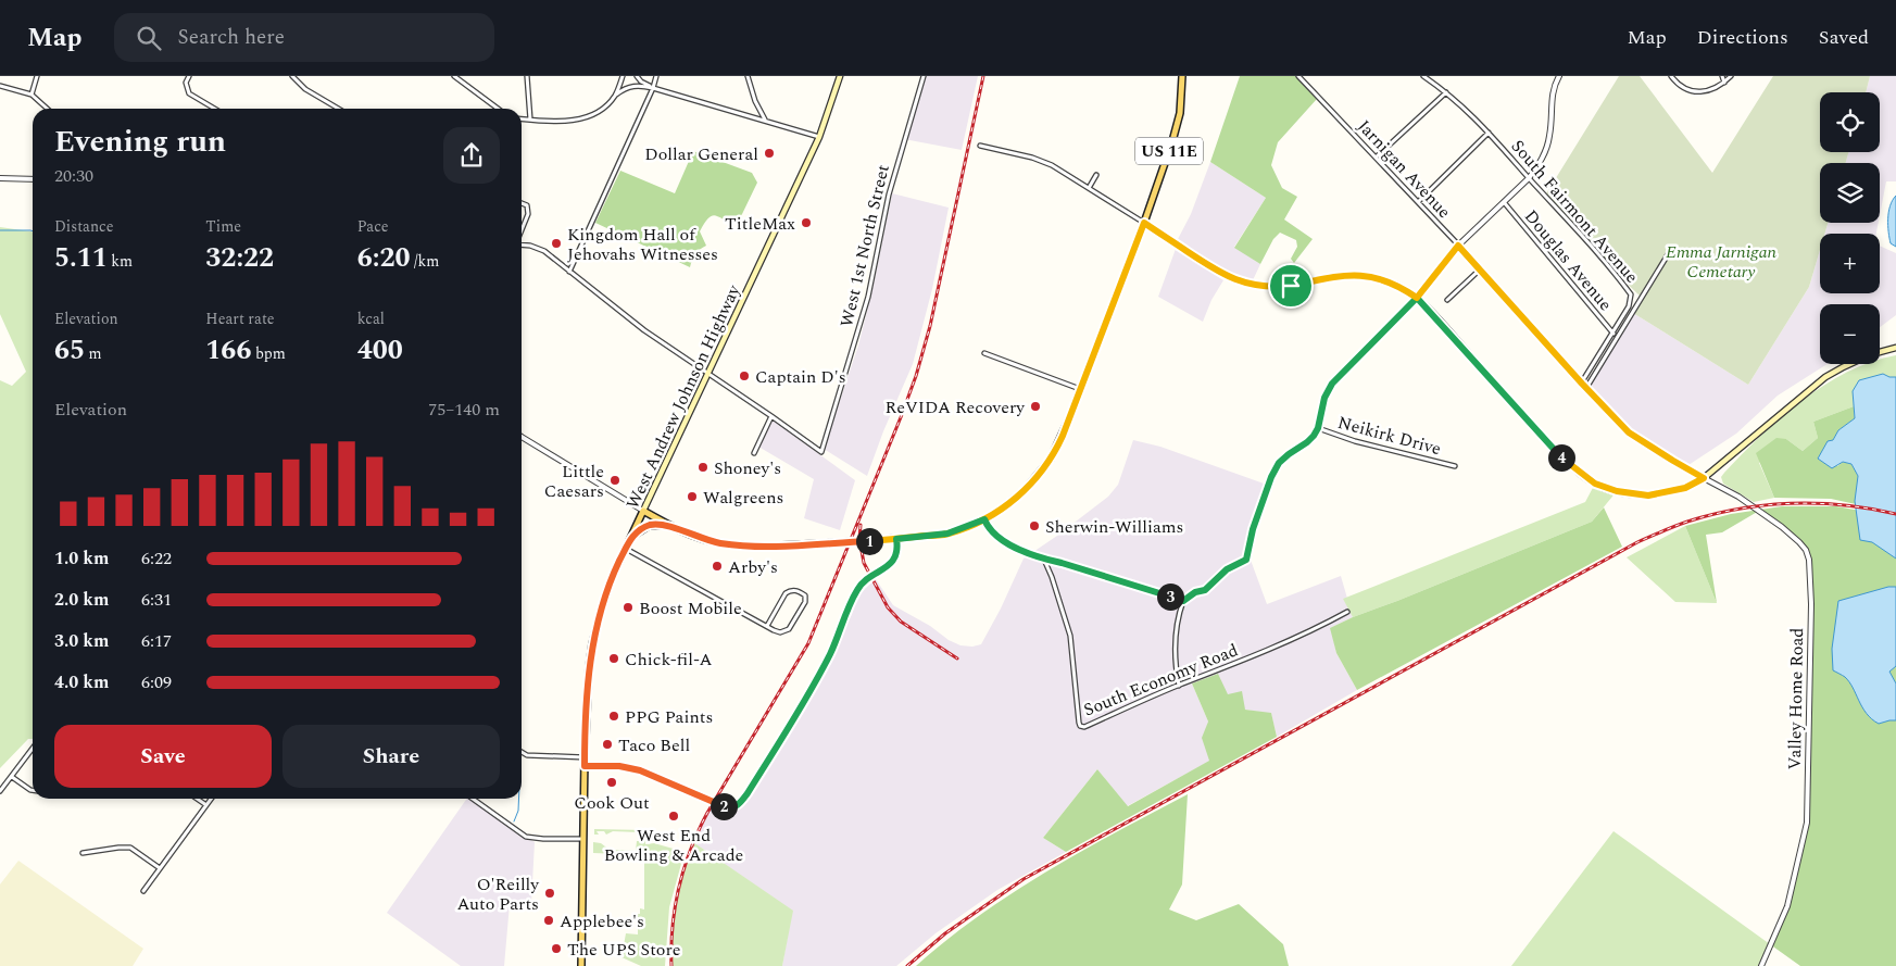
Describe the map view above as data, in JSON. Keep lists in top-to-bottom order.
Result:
{
  "streets": {
    "main road": ["US 11E", "West Andrew Johnson Highway"],
    "street": [
      "Jarnigan Avenue",
      "South Fairmont Avenue",
      "West 1st North Street",
      "Douglas Avenue",
      "Neikirk Drive",
      "South Economy Road",
      "Valley Home Road"
    ]
  },
  "crossings": [
    ["US 11E", "West Andrew Johnson Highway"],
    ["Jarnigan Avenue", "South Fairmont Avenue"],
    ["Jarnigan Avenue", "Valley Home Road"],
    ["South Fairmont Avenue", "Douglas Avenue"]
  ],
  "parks": ["Emma Jarnigan Cemetary"],
  "places": [
    "Dollar General",
    "TitleMax",
    "Kingdom Hall of Jehovahs Witnesses",
    "Captain D's",
    "ReVIDA Recovery",
    "Shoney's",
    "Little Caesars",
    "Walgreens",
    "Sherwin-Williams",
    "Arby's",
    "Boost Mobile",
    "Chick-fil-A",
    "PPG Paints",
    "Taco Bell",
    "Cook Out",
    "West End Bowling & Arcade",
    "O'Reilly Auto Parts",
    "Applebee's",
    "The UPS Store"
  ],
  "page": {
    "header": "Map",
    "search": "Search here",
    "nav": ["Map", "Directions", "Saved"],
    "map_buttons": ["+", "−"],
    "heading": ["Evening run", "20:30"],
    "stats": [
      ["Distance", "5.11 km"],
      ["Time", "32:22"],
      ["Pace", "6:20 /km"],
      ["Elevation", "65 m"],
      ["Heart rate", "166 bpm"],
      ["kcal", "400"]
    ],
    "chart": ["Elevation", "75–140 m"],
    "pins": [
      "4",
      "1",
      "3",
      "2"
    ],
    "list": [
      {
        "name": "1.0 km",
        "note": "6:22"
      },
      {
        "name": "2.0 km",
        "note": "6:31"
      },
      {
        "name": "3.0 km",
        "note": "6:17"
      },
      {
        "name": "4.0 km",
        "note": "6:09"
      }
    ],
    "buttons": ["Save", "Share"]
  }
}
